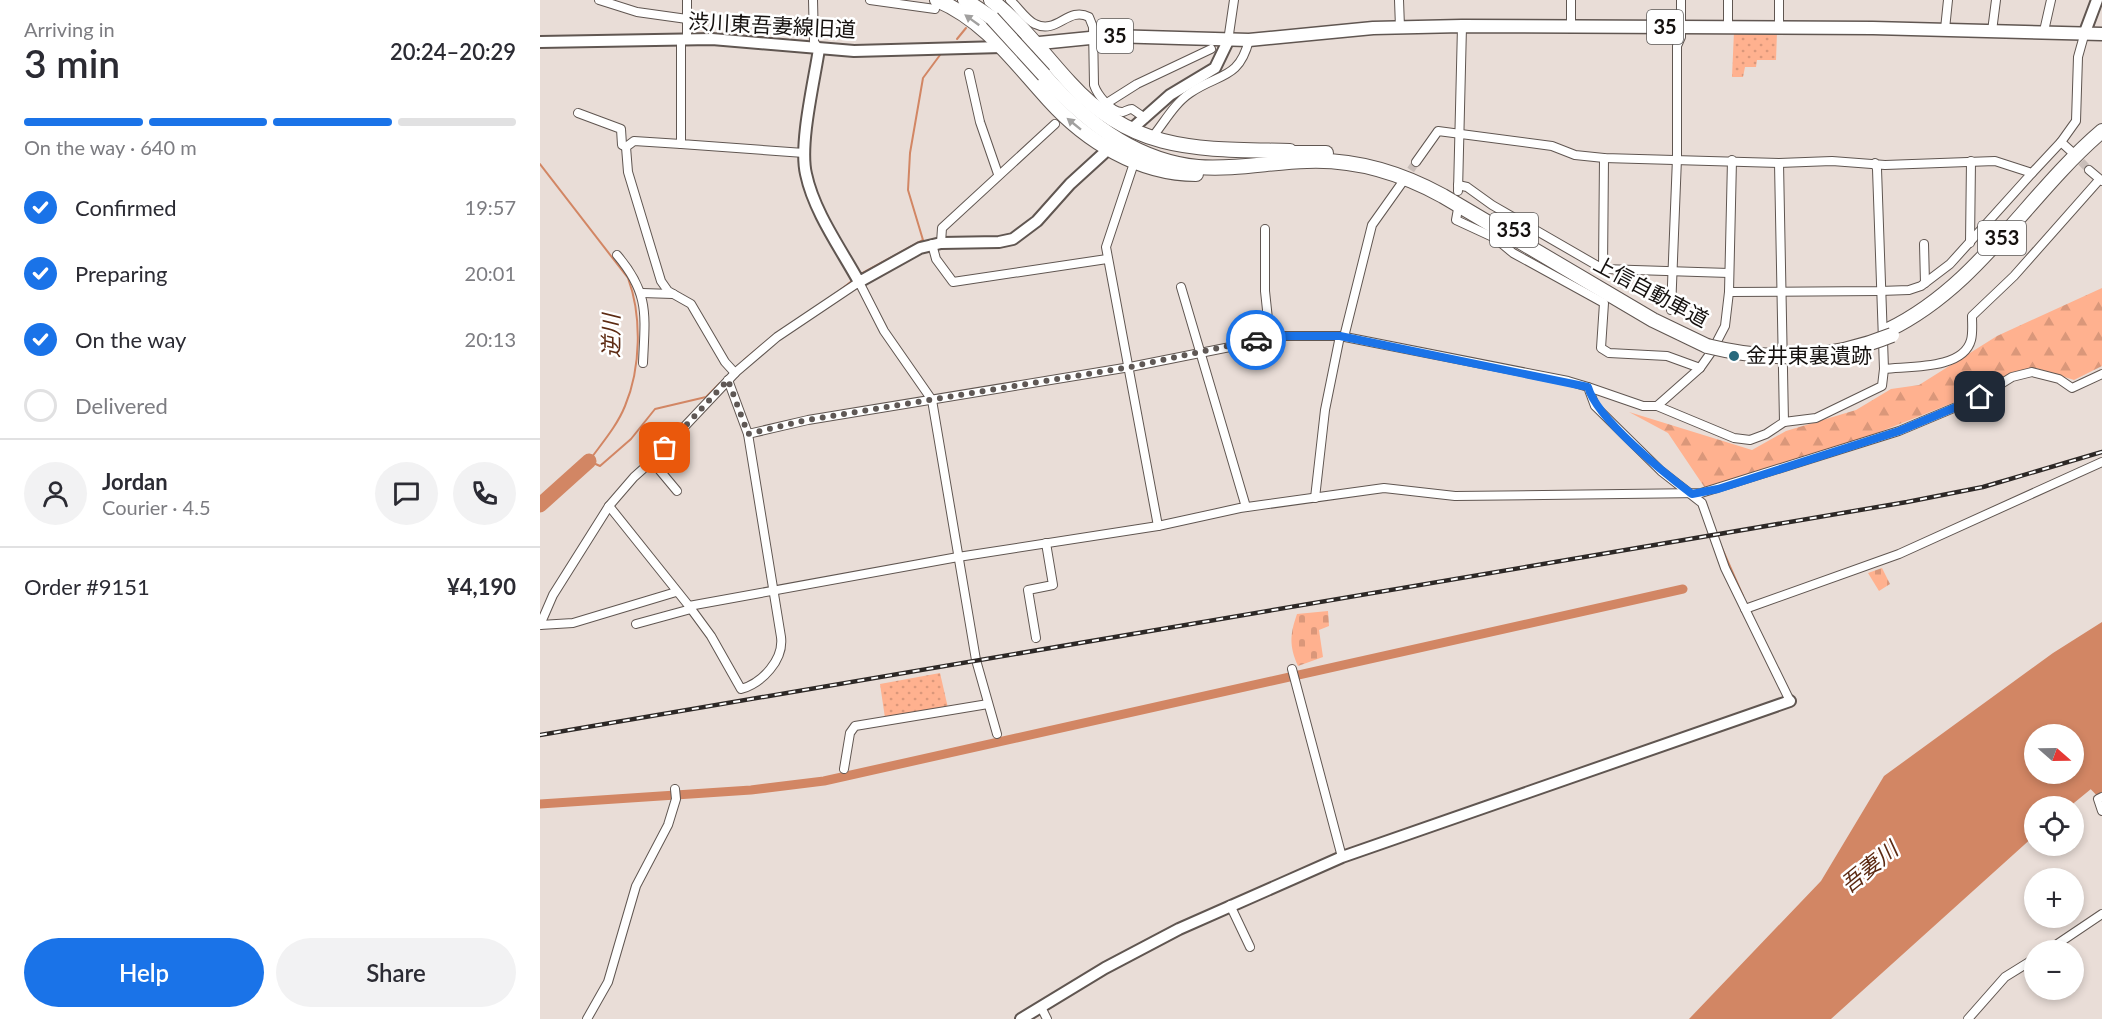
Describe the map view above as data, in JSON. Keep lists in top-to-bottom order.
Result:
{
  "streets": {
    "highway": ["353", "上信自動車道"],
    "main road": ["35"],
    "street": ["渋川東吾妻線旧道"]
  },
  "crossings": [
    ["渋川東吾妻線旧道", "35"],
    ["渋川東吾妻線旧道", "353"],
    ["35", "353"],
    ["353", "上信自動車道"]
  ],
  "water": ["逆川", "吾妻川"],
  "places": ["金井東裏遺跡"],
  "north": "right",
  "page": {
    "heading": ["3 min", "Arriving in", "20:24–20:29"],
    "panel": [
      "Jordan",
      "Courier · 4.5",
      "Order #9151",
      "¥4,190"
    ],
    "bar": "On the way · 640 m",
    "list": [
      ["Confirmed", "19:57"],
      ["Preparing", "20:01"],
      ["On the way", "20:13"],
      "Delivered"
    ],
    "map_buttons": ["+", "−"],
    "buttons": ["Help", "Share"]
  }
}
